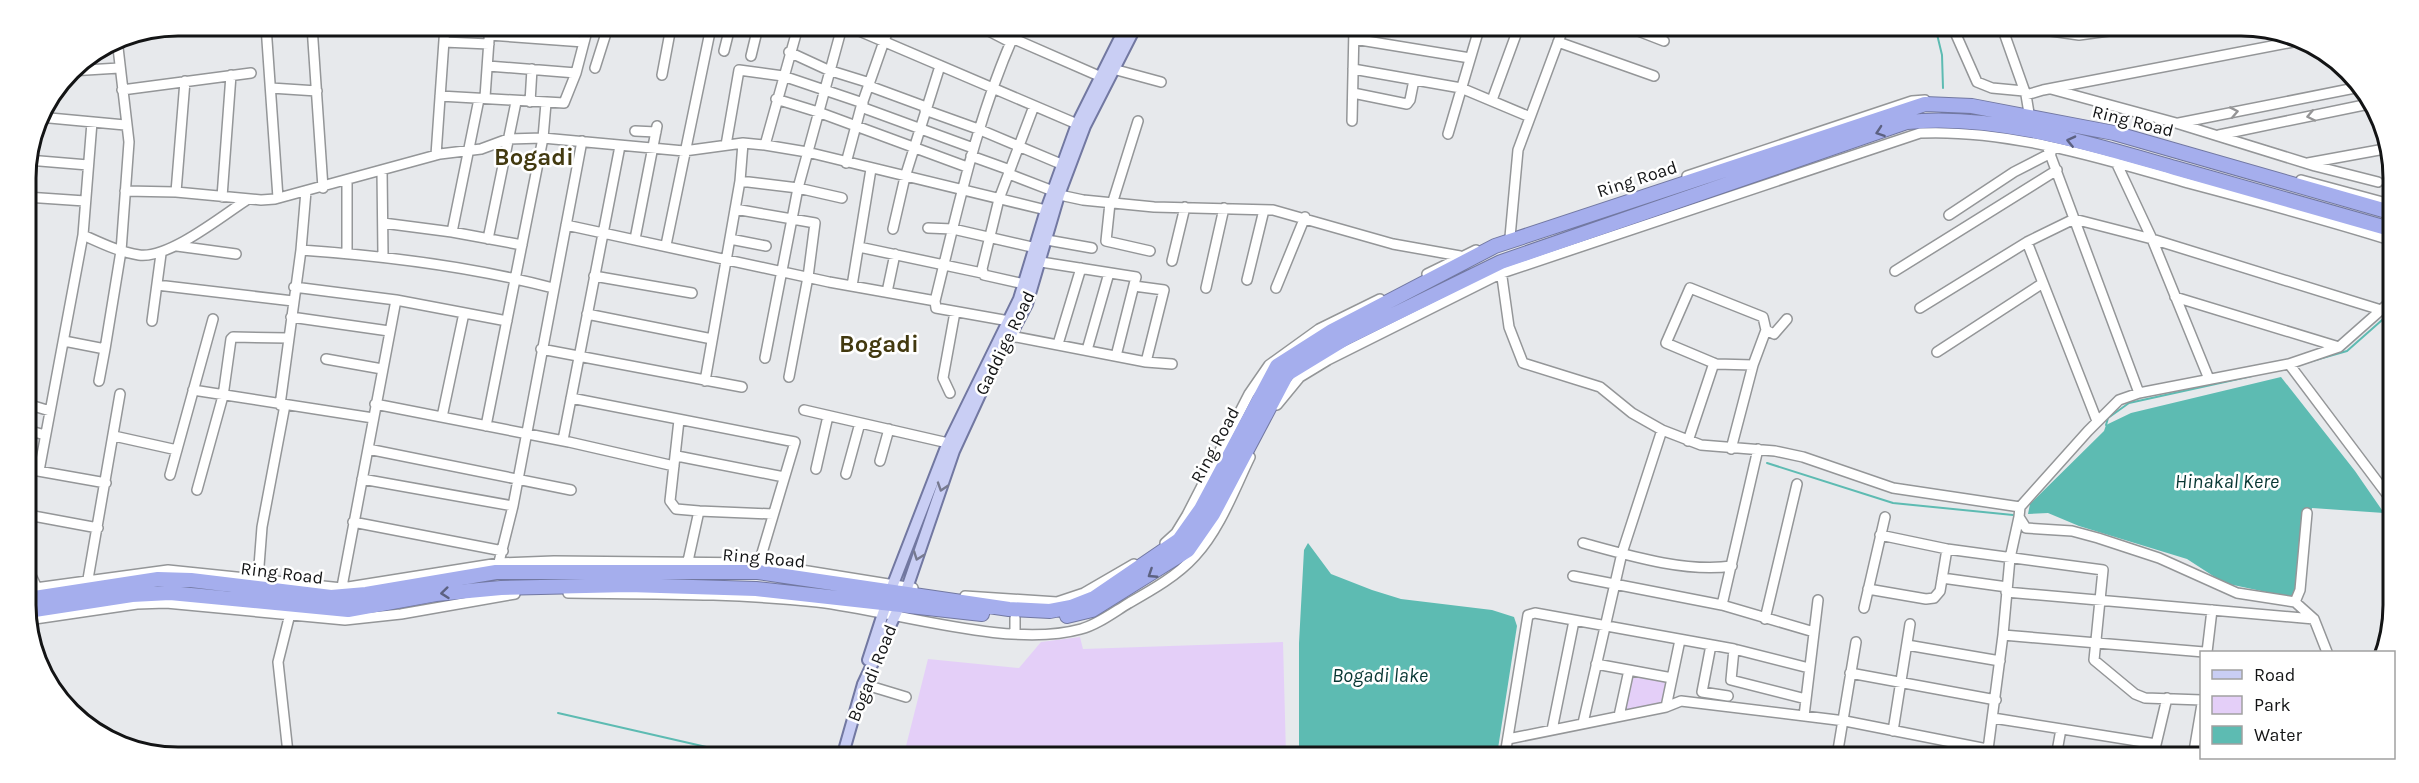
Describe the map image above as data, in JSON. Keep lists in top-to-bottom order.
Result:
{
  "streets": {
    "highway": ["Ring Road"],
    "main road": ["Gaddige Road", "Bogadi Road"]
  },
  "crossings": [
    ["Ring Road", "Gaddige Road"],
    ["Ring Road", "Bogadi Road"],
    ["Gaddige Road", "Bogadi Road"]
  ],
  "districts": ["Bogadi", "Bogadi"],
  "water": ["Hinakal Kere", "Bogadi lake"],
  "legend": ["Road", "Park", "Water"]
}
